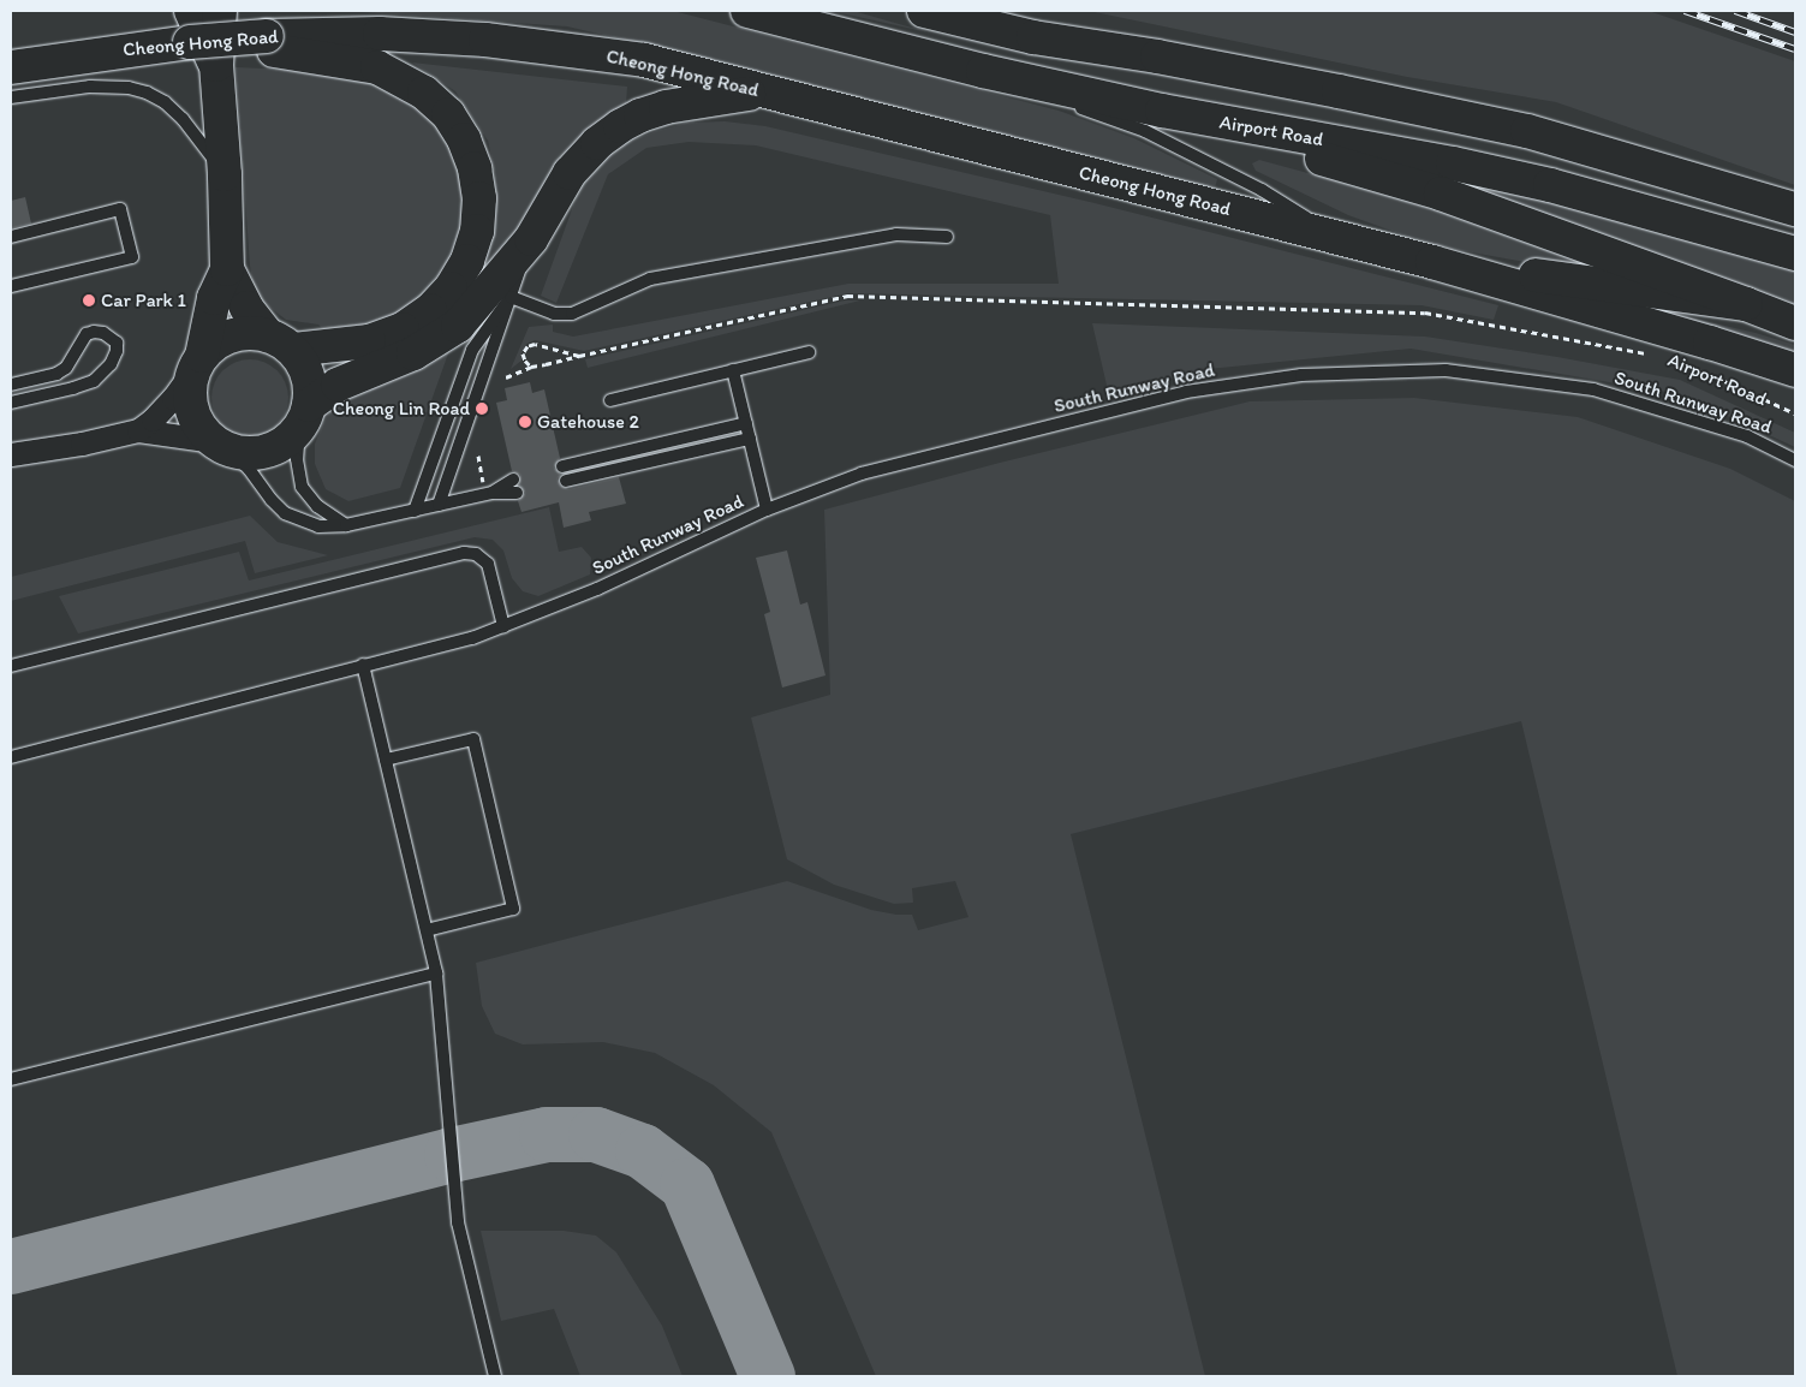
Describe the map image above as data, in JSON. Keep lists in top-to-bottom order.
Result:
{
  "streets": {
    "street": ["Cheong Hong Road", "Airport Road"],
    "lane": ["South Runway Road"]
  },
  "crossings": [
    ["Cheong Hong Road", "Airport Road"]
  ],
  "places": ["Car Park 1", "Cheong Lin Road", "Gatehouse 2"]
}
